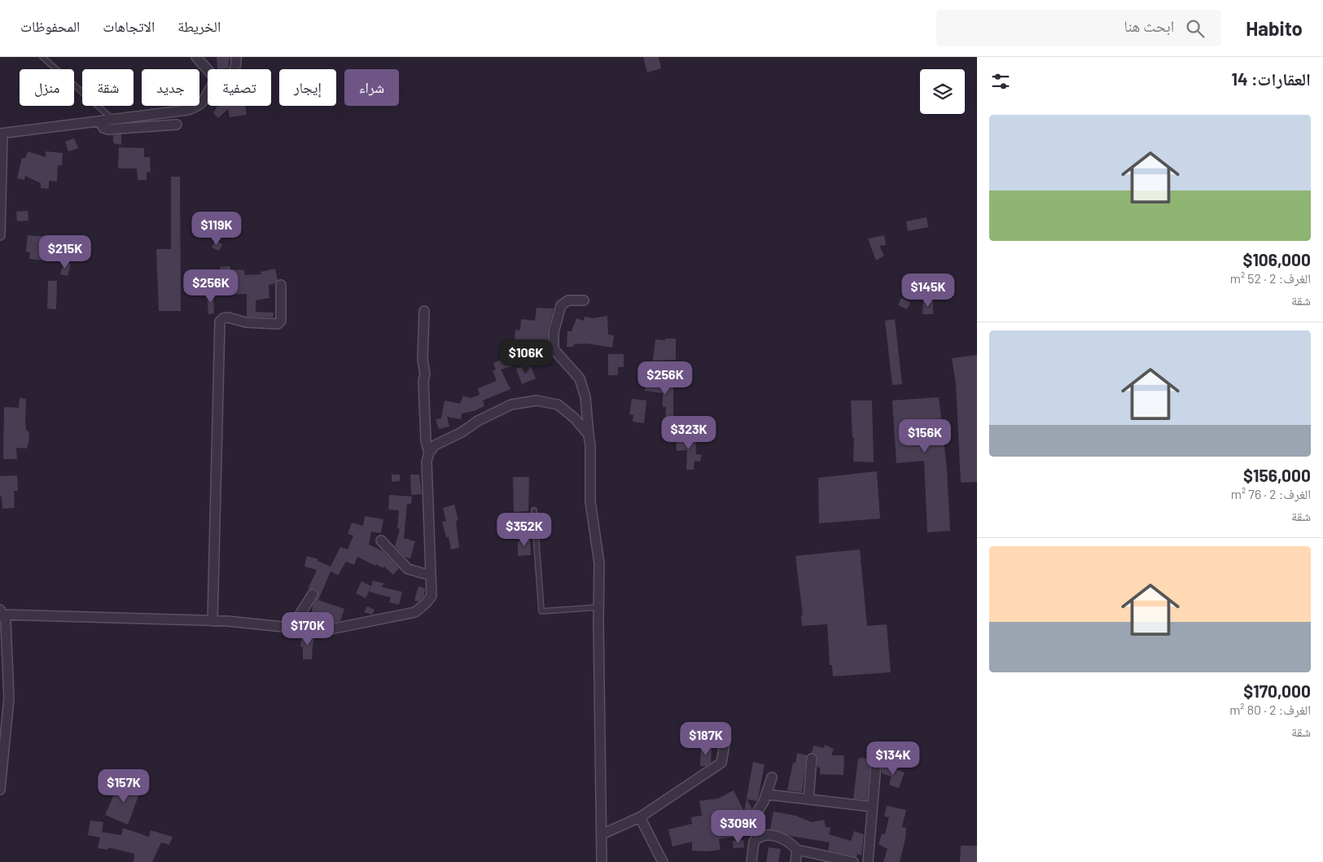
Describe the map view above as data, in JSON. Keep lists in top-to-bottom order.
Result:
{
  "page": {
    "header": "Habito",
    "search": "ابحث هنا",
    "nav": ["الخريطة", "الاتجاهات", "المحفوظات"],
    "heading": "العقارات: 14",
    "chip": [
      "شراء",
      "إيجار",
      "تصفية",
      "جديد",
      "شقة",
      "منزل"
    ],
    "list": [
      {
        "name": "$106,000",
        "note": "الغرف: 2 · 52 m² · شقة"
      },
      {
        "name": "$156,000",
        "note": "الغرف: 2 · 76 m² · شقة"
      },
      {
        "name": "$170,000",
        "note": "الغرف: 2 · 80 m² · شقة"
      }
    ],
    "price": [
      "$119K",
      "$215K",
      "$256K",
      "$145K",
      "$106K",
      "$256K",
      "$323K",
      "$156K",
      "$352K",
      "$170K",
      "$187K",
      "$134K",
      "$157K",
      "$309K"
    ]
  }
}
